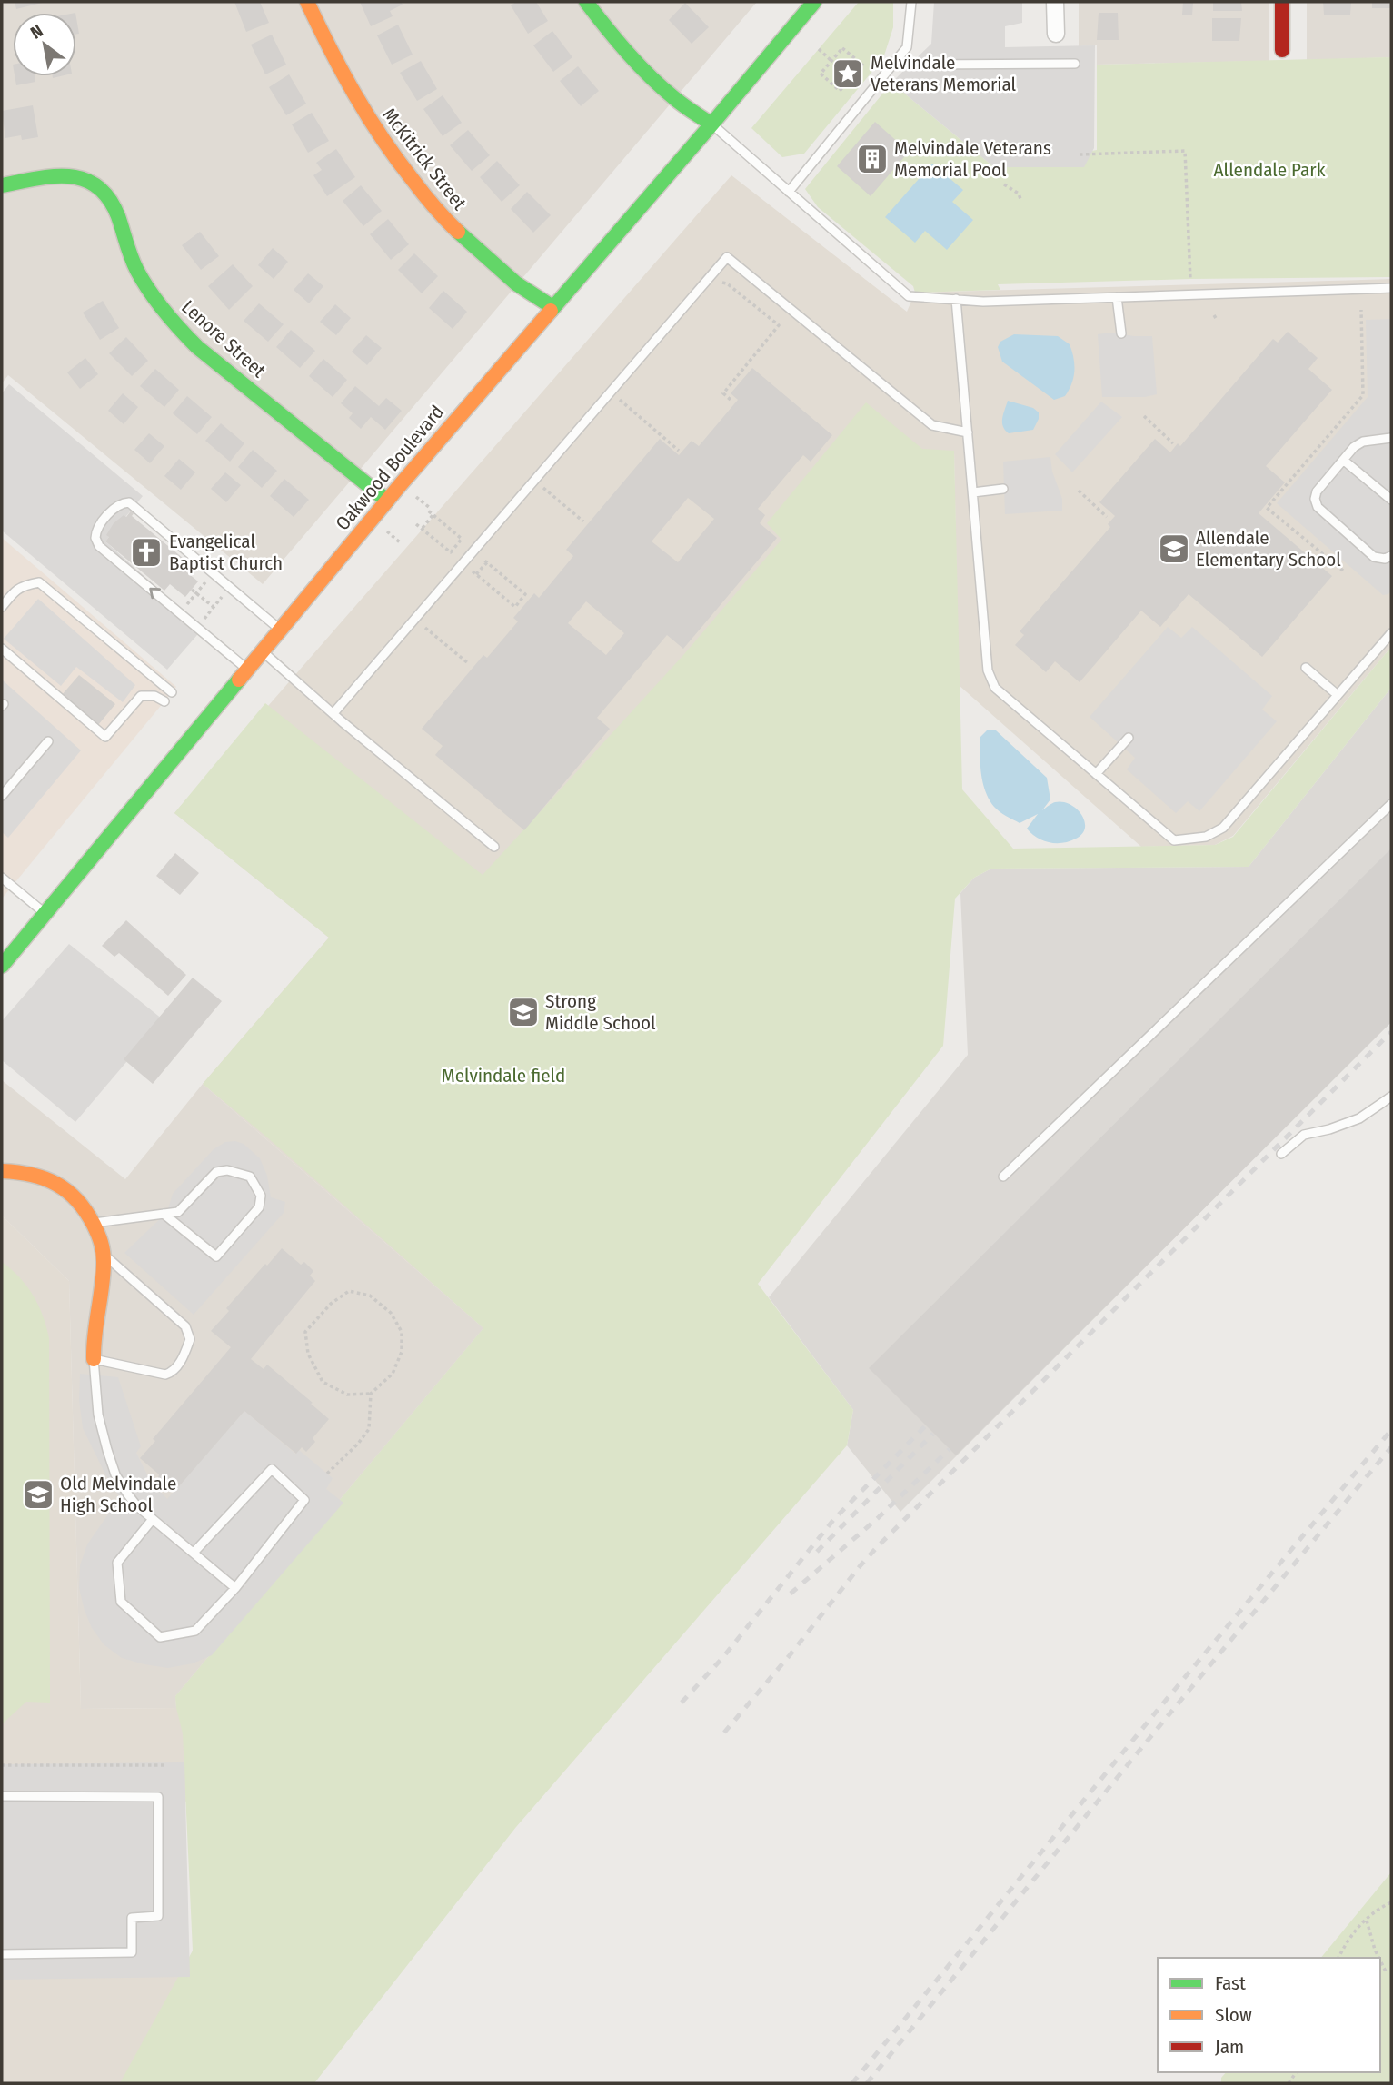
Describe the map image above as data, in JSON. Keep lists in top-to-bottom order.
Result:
{
  "streets": {
    "street": ["McKitrick Street", "Lenore Street", "Oakwood Boulevard"]
  },
  "crossings": [
    ["McKitrick Street", "Oakwood Boulevard"],
    ["Lenore Street", "Oakwood Boulevard"]
  ],
  "parks": ["Allendale Park", "Melvindale field"],
  "places": {
    "place": ["Melvindale Veterans Memorial"],
    "building": ["Melvindale Veterans Memorial Pool"],
    "school or university": ["Allendale Elementary School", "Strong Middle School", "Old Melvindale High School"],
    "church": ["Evangelical Baptist Church"]
  },
  "legend": ["Fast", "Slow", "Jam"],
  "north": "top left"
}
